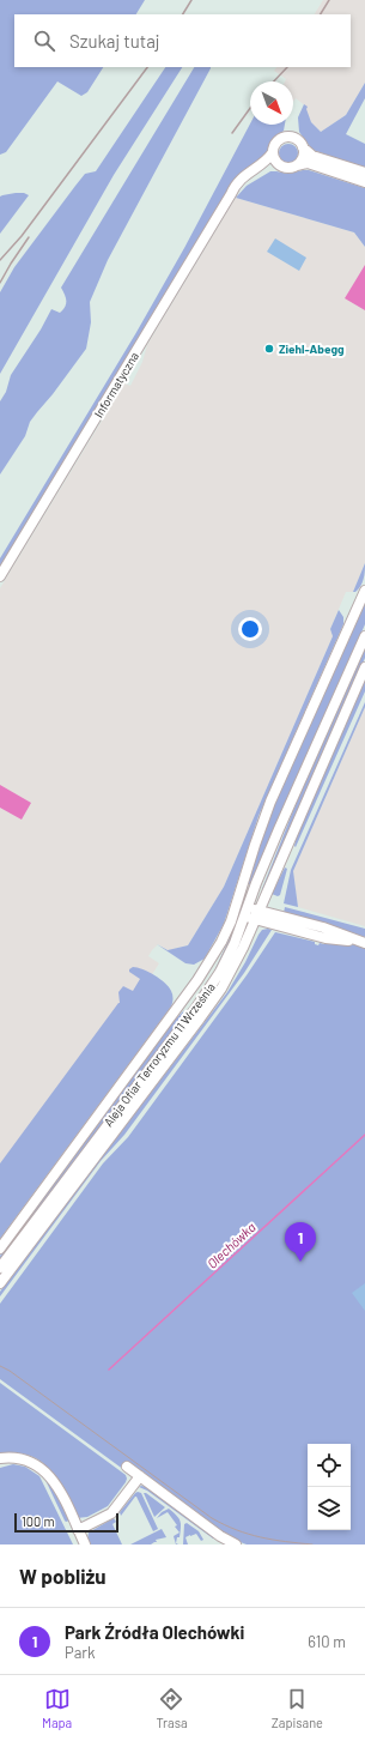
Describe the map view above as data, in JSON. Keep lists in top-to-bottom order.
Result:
{
  "streets": {
    "street": ["Informatyczna", "Aleja Ofiar Terroryzmu 11 Września"]
  },
  "water": ["Olechówka"],
  "places": ["Ziehl-Abegg"],
  "scale_bar": "100 m",
  "north": "bottom right",
  "page": {
    "search": "Szukaj tutaj",
    "pins": "1",
    "scale": "100 m",
    "heading": "W pobliżu",
    "list": [
      {
        "mark": "1",
        "name": "Park Źródła Olechówki",
        "note": "Park",
        "value": "610 m"
      }
    ],
    "nav": ["Mapa", "Trasa", "Zapisane"]
  }
}
